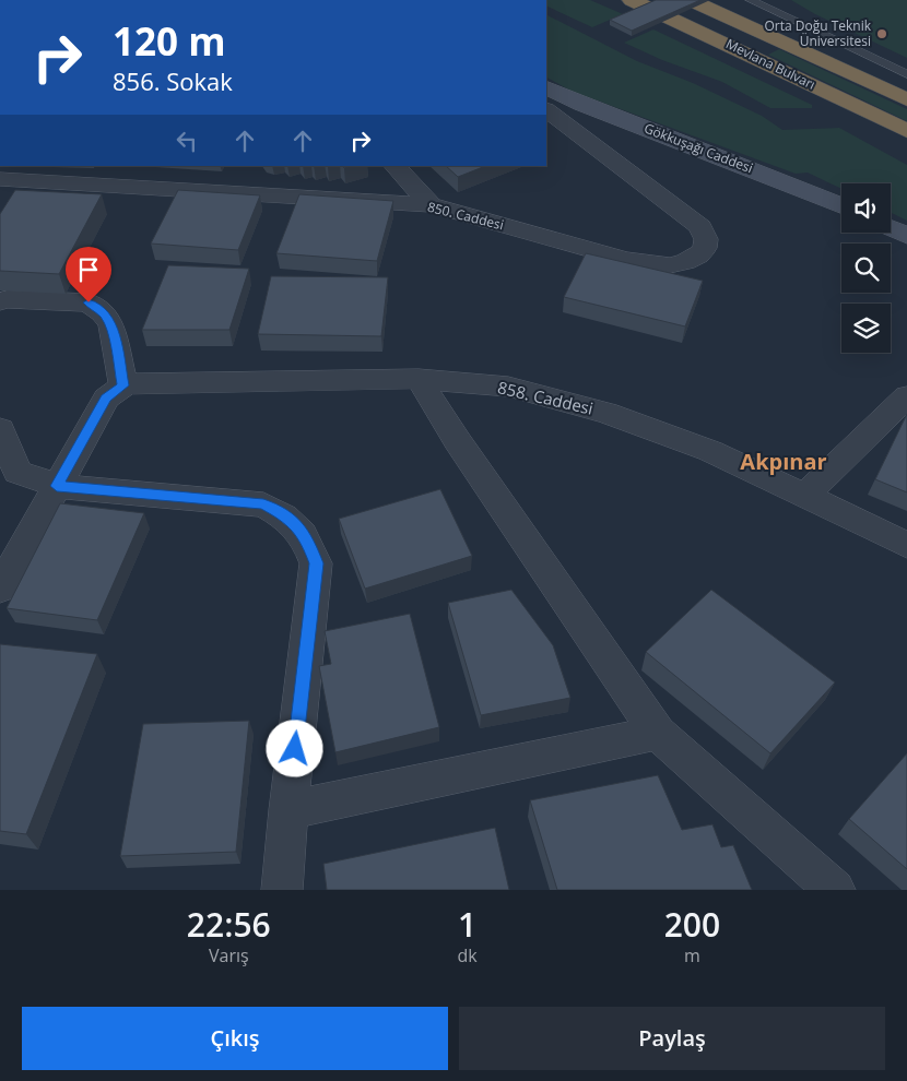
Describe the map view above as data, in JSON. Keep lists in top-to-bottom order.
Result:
{
  "streets": {
    "highway": ["Mevlana Bulvarı"],
    "street": ["Gökkuşağı Caddesi", "850. Caddesi", "858. Caddesi"]
  },
  "districts": ["Akpınar"],
  "places": ["Orta Doğu Teknik Üniversitesi"],
  "page": {
    "turn": ["120 m", "856. Sokak"],
    "eta": [
      "22:56",
      "Varış",
      "1",
      "dk",
      "200",
      "m"
    ],
    "buttons": ["Çıkış", "Paylaş"]
  }
}
